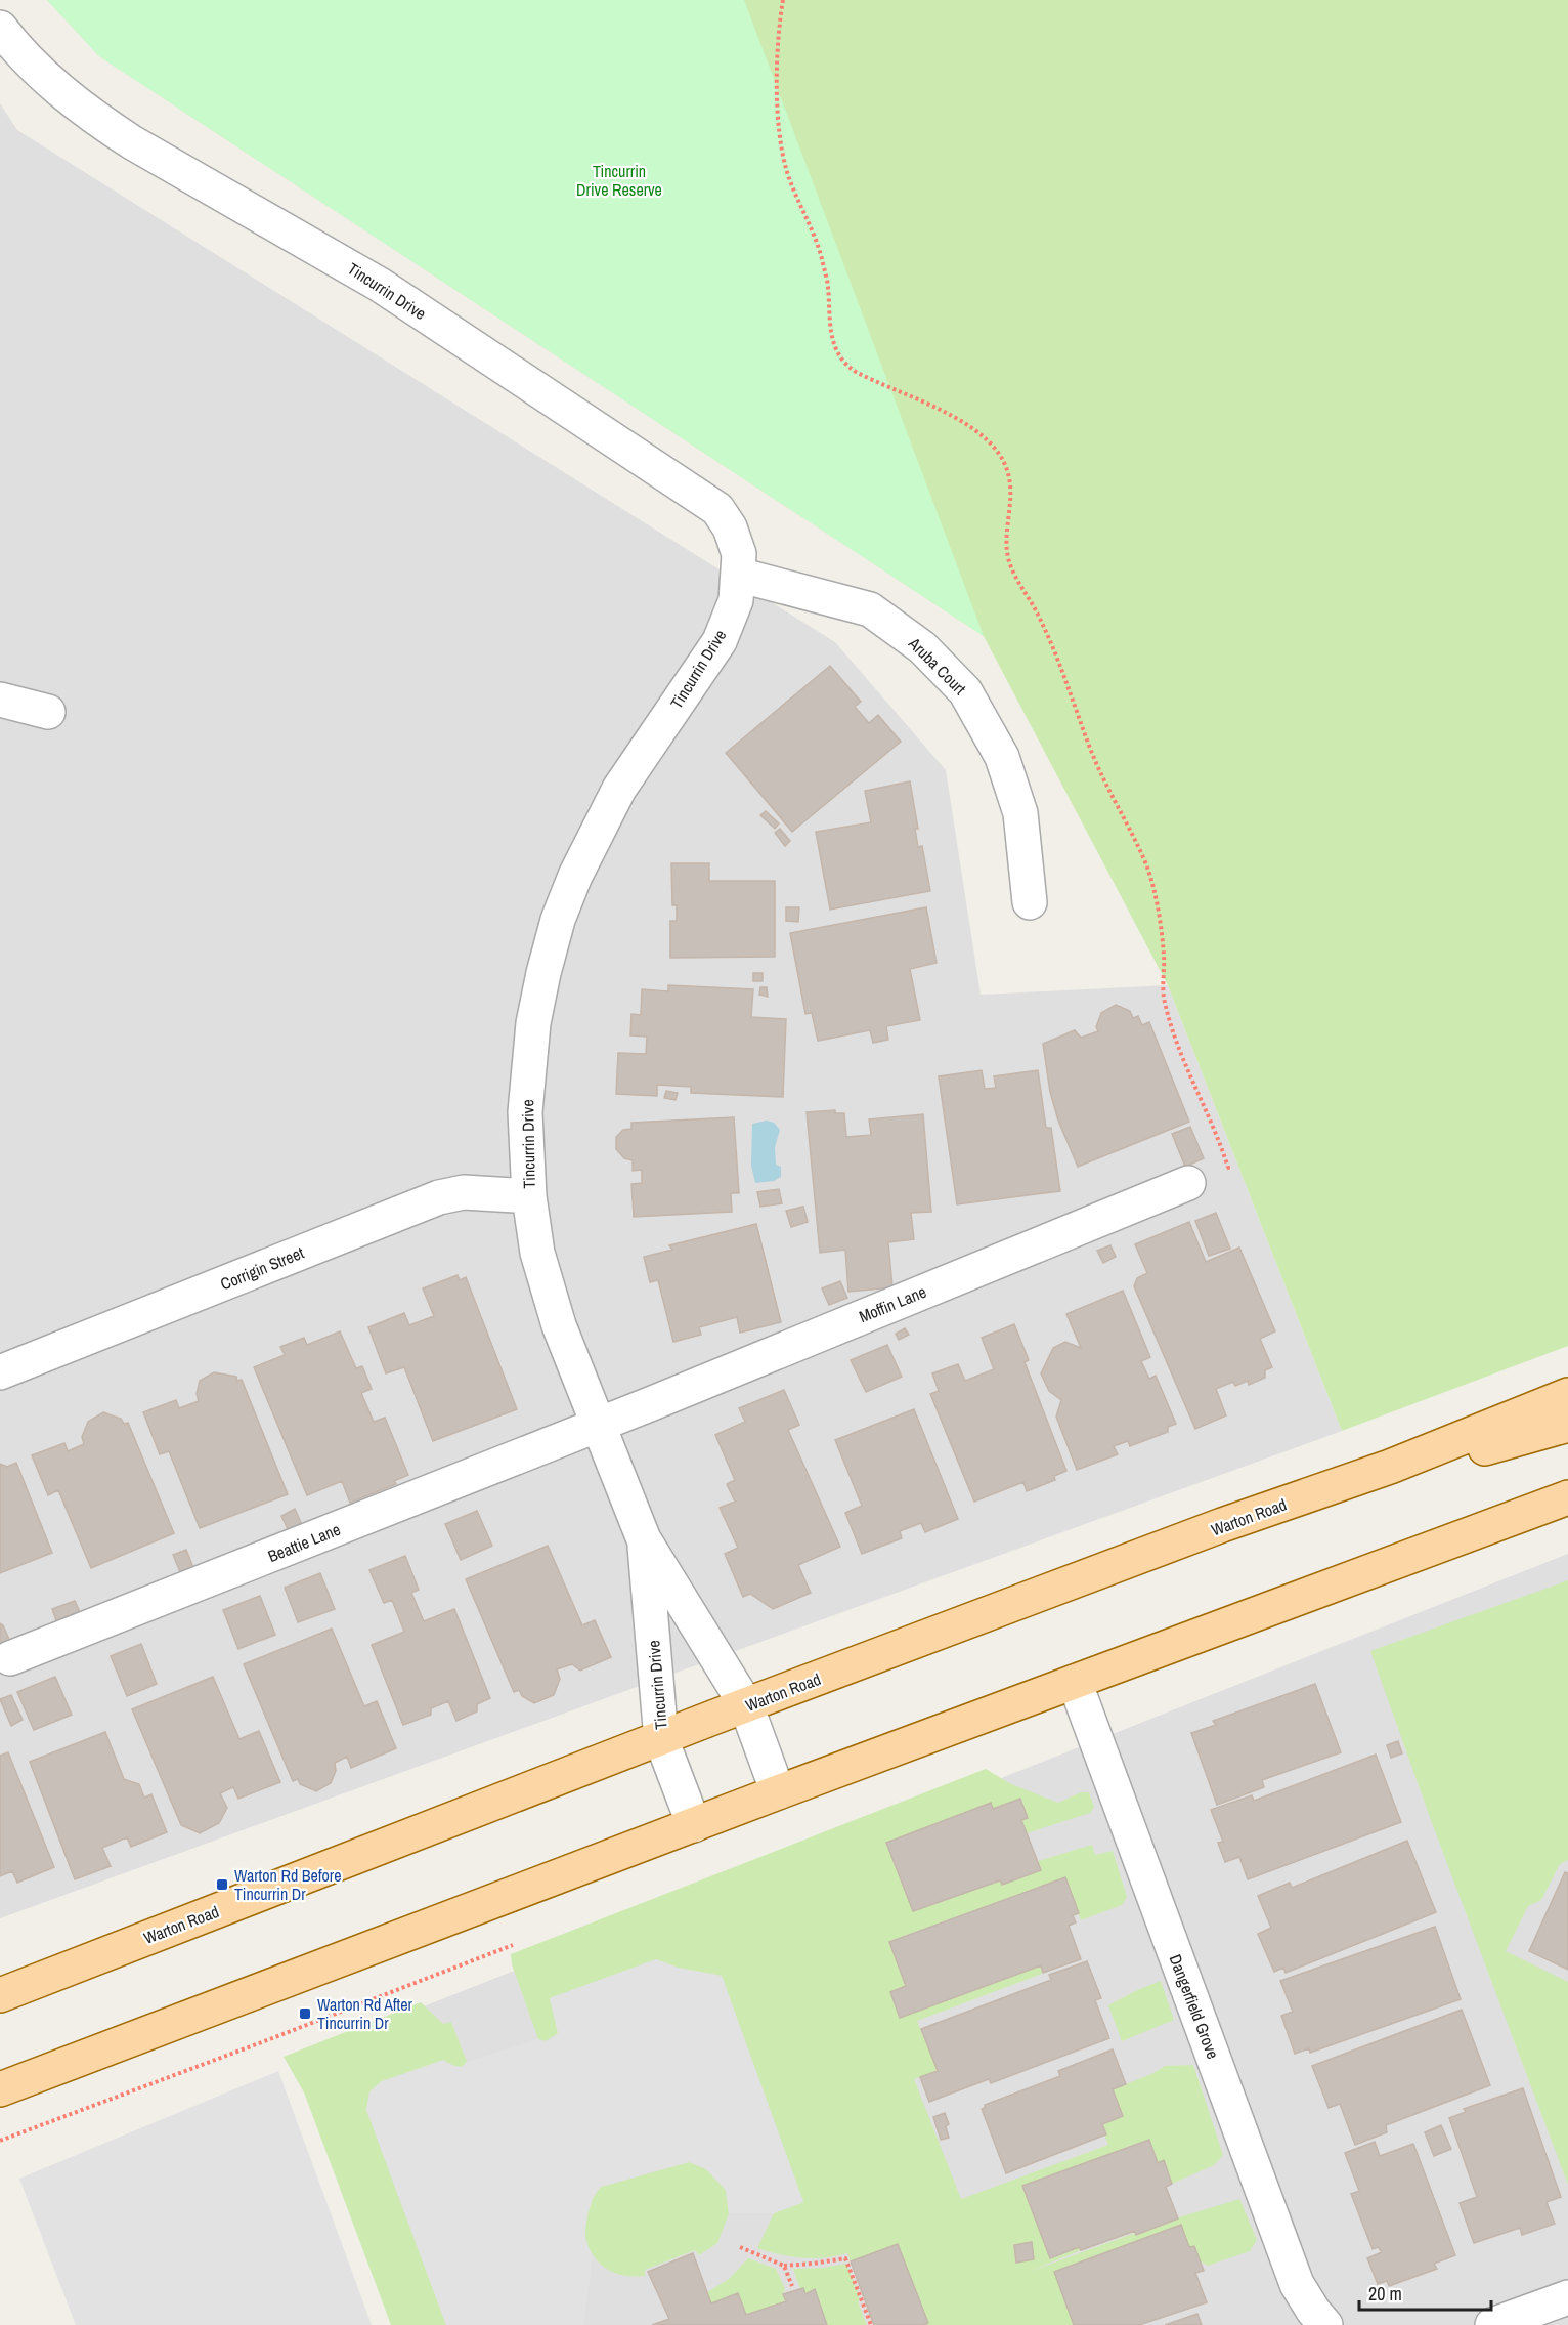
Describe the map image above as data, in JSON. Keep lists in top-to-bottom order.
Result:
{
  "streets": {
    "main road": ["Warton Road"],
    "street": [
      "Tincurrin Drive",
      "Aruba Court",
      "Corrigin Street",
      "Moffin Lane",
      "Beattie Lane",
      "Dangerfield Grove"
    ]
  },
  "crossings": [
    ["Tincurrin Drive", "Aruba Court"],
    ["Tincurrin Drive", "Corrigin Street"],
    ["Tincurrin Drive", "Moffin Lane"],
    ["Tincurrin Drive", "Warton Road"],
    ["Tincurrin Drive", "Beattie Lane"],
    ["Moffin Lane", "Beattie Lane"]
  ],
  "parks": ["Tincurrin Drive Reserve"],
  "places": {
    "transit": ["Warton Rd Before Tincurrin Dr", "Warton Rd After Tincurrin Dr"]
  },
  "scale_bar": "20 m"
}
